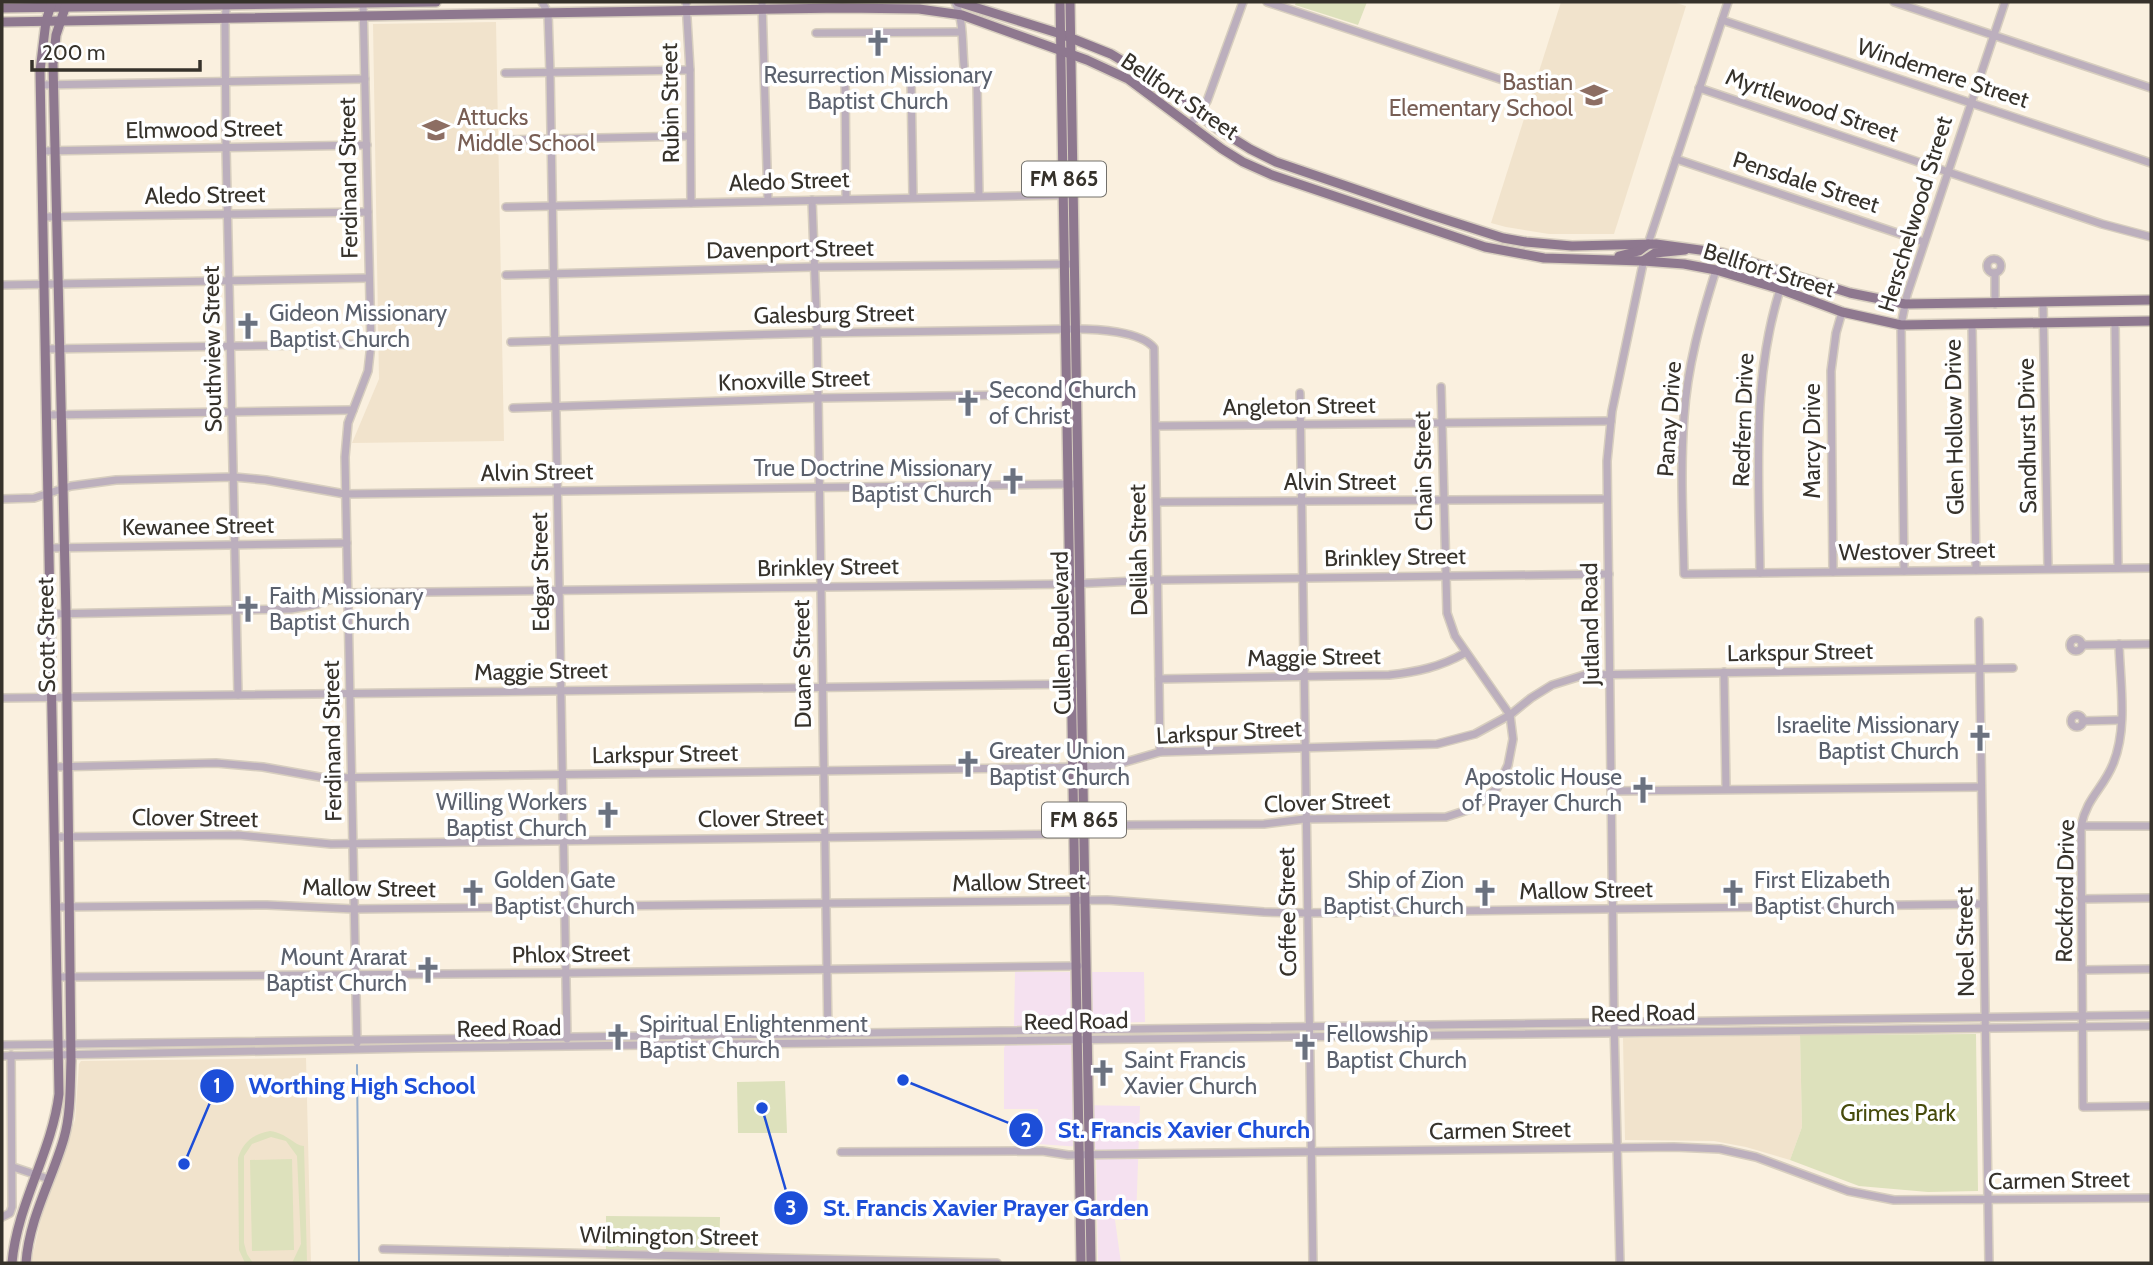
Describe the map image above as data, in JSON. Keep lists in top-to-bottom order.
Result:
{
  "streets": {
    "main road": [
      "Bellfort Street",
      "FM 865",
      "Cullen Boulevard",
      "Scott Street"
    ],
    "street": [
      "Windemere Street",
      "Rubin Street",
      "Myrtlewood Street",
      "Elmwood Street",
      "Ferdinand Street",
      "Aledo Street",
      "Pensdale Street",
      "Herschelwood Street",
      "Davenport Street",
      "Galesburg Street",
      "Southview Street",
      "Knoxville Street",
      "Angleton Street",
      "Panay Drive",
      "Redfern Drive",
      "Glen Hollow Drive",
      "Sandhurst Drive",
      "Marcy Drive",
      "Chain Street",
      "Alvin Street",
      "Kewanee Street",
      "Delilah Street",
      "Westover Street",
      "Brinkley Street",
      "Edgar Street",
      "Jutland Road",
      "Larkspur Street",
      "Maggie Street",
      "Duane Street",
      "Clover Street",
      "Mallow Street",
      "Rockford Drive",
      "Coffee Street",
      "Noel Street",
      "Phlox Street",
      "Reed Road",
      "Carmen Street",
      "Wilmington Street"
    ]
  },
  "crossings": [
    ["Windemere Street", "Herschelwood Street"],
    ["Windemere Street", "Jutland Road"],
    ["Bellfort Street", "Rubin Street"],
    ["Bellfort Street", "Ferdinand Street"],
    ["Bellfort Street", "Herschelwood Street"],
    ["Bellfort Street", "Southview Street"],
    ["Bellfort Street", "Panay Drive"],
    ["Bellfort Street", "Redfern Drive"],
    ["Bellfort Street", "Glen Hollow Drive"],
    ["Bellfort Street", "Sandhurst Drive"],
    ["Bellfort Street", "Marcy Drive"],
    ["Bellfort Street", "Edgar Street"],
    ["Bellfort Street", "Jutland Road"],
    ["Bellfort Street", "Cullen Boulevard"],
    ["Bellfort Street", "Scott Street"],
    ["Rubin Street", "Aledo Street"],
    ["Myrtlewood Street", "Herschelwood Street"],
    ["Myrtlewood Street", "Jutland Road"],
    ["Elmwood Street", "Ferdinand Street"],
    ["Elmwood Street", "Southview Street"],
    ["Elmwood Street", "Scott Street"],
    ["Ferdinand Street", "Aledo Street"],
    ["Ferdinand Street", "Alvin Street"],
    ["Ferdinand Street", "Kewanee Street"],
    ["Ferdinand Street", "Brinkley Street"],
    ["Ferdinand Street", "Larkspur Street"],
    ["Ferdinand Street", "Maggie Street"],
    ["Ferdinand Street", "Clover Street"],
    ["Ferdinand Street", "Mallow Street"],
    ["Ferdinand Street", "Phlox Street"],
    ["Ferdinand Street", "Reed Road"],
    ["Aledo Street", "Southview Street"],
    ["Aledo Street", "Edgar Street"],
    ["Aledo Street", "Cullen Boulevard"],
    ["Aledo Street", "Scott Street"],
    ["Aledo Street", "Duane Street"],
    ["Pensdale Street", "Herschelwood Street"],
    ["Pensdale Street", "Jutland Road"],
    ["Herschelwood Street", "Westover Street"],
    ["Davenport Street", "Edgar Street"],
    ["Davenport Street", "Cullen Boulevard"],
    ["Davenport Street", "Duane Street"],
    ["Galesburg Street", "Delilah Street"],
    ["Galesburg Street", "Edgar Street"],
    ["Galesburg Street", "Cullen Boulevard"],
    ["Galesburg Street", "Duane Street"],
    ["Southview Street", "Alvin Street"],
    ["Southview Street", "Kewanee Street"],
    ["Southview Street", "Brinkley Street"],
    ["Southview Street", "Maggie Street"],
    ["Knoxville Street", "Edgar Street"],
    ["Knoxville Street", "Cullen Boulevard"],
    ["Knoxville Street", "Duane Street"],
    ["Angleton Street", "Chain Street"],
    ["Angleton Street", "Delilah Street"],
    ["Angleton Street", "Jutland Road"],
    ["Angleton Street", "Coffee Street"],
    ["Panay Drive", "Westover Street"],
    ["Redfern Drive", "Westover Street"],
    ["Glen Hollow Drive", "Westover Street"],
    ["Sandhurst Drive", "Westover Street"],
    ["Marcy Drive", "Westover Street"],
    ["Chain Street", "Alvin Street"],
    ["Chain Street", "Brinkley Street"],
    ["Chain Street", "Larkspur Street"],
    ["Chain Street", "Maggie Street"],
    ["Chain Street", "Clover Street"],
    ["Alvin Street", "Delilah Street"],
    ["Alvin Street", "Edgar Street"],
    ["Alvin Street", "Jutland Road"],
    ["Alvin Street", "Cullen Boulevard"],
    ["Alvin Street", "Scott Street"],
    ["Alvin Street", "Duane Street"],
    ["Alvin Street", "Coffee Street"],
    ["Kewanee Street", "Scott Street"],
    ["Delilah Street", "Brinkley Street"],
    ["Delilah Street", "Larkspur Street"],
    ["Delilah Street", "Maggie Street"],
    ["Brinkley Street", "Edgar Street"],
    ["Brinkley Street", "Jutland Road"],
    ["Brinkley Street", "Cullen Boulevard"],
    ["Brinkley Street", "Scott Street"],
    ["Brinkley Street", "Duane Street"],
    ["Brinkley Street", "Coffee Street"],
    ["Edgar Street", "Larkspur Street"],
    ["Edgar Street", "Maggie Street"],
    ["Edgar Street", "Clover Street"],
    ["Edgar Street", "Mallow Street"],
    ["Edgar Street", "Phlox Street"],
    ["Edgar Street", "Reed Road"],
    ["Jutland Road", "Larkspur Street"],
    ["Jutland Road", "Mallow Street"],
    ["Jutland Road", "Reed Road"],
    ["Jutland Road", "Carmen Street"],
    ["Cullen Boulevard", "Larkspur Street"],
    ["Cullen Boulevard", "Maggie Street"],
    ["Cullen Boulevard", "Clover Street"],
    ["Cullen Boulevard", "Mallow Street"],
    ["Cullen Boulevard", "Phlox Street"],
    ["Cullen Boulevard", "Reed Road"],
    ["Cullen Boulevard", "Carmen Street"],
    ["Scott Street", "Larkspur Street"],
    ["Scott Street", "Maggie Street"],
    ["Scott Street", "Clover Street"],
    ["Scott Street", "Mallow Street"],
    ["Scott Street", "Phlox Street"],
    ["Scott Street", "Reed Road"],
    ["Larkspur Street", "Duane Street"],
    ["Larkspur Street", "Clover Street"],
    ["Larkspur Street", "Coffee Street"],
    ["Larkspur Street", "Noel Street"],
    ["Maggie Street", "Duane Street"],
    ["Maggie Street", "Coffee Street"],
    ["Duane Street", "Clover Street"],
    ["Duane Street", "Mallow Street"],
    ["Duane Street", "Phlox Street"],
    ["Duane Street", "Reed Road"],
    ["Clover Street", "Coffee Street"],
    ["Mallow Street", "Coffee Street"],
    ["Mallow Street", "Noel Street"],
    ["Rockford Drive", "Reed Road"],
    ["Coffee Street", "Reed Road"],
    ["Coffee Street", "Carmen Street"],
    ["Noel Street", "Reed Road"],
    ["Noel Street", "Carmen Street"]
  ],
  "parks": ["Grimes Park"],
  "places": {
    "church": [
      "Resurrection Missionary Baptist Church",
      "Gideon Missionary Baptist Church",
      "Second Church of Christ",
      "True Doctrine Missionary Baptist Church",
      "Faith Missionary Baptist Church",
      "Israelite Missionary Baptist Church",
      "Greater Union Baptist Church",
      "Apostolic House of Prayer Church",
      "Willing Workers Baptist Church",
      "Golden Gate Baptist Church",
      "Ship of Zion Baptist Church",
      "First Elizabeth Baptist Church",
      "Mount Ararat Baptist Church",
      "Spiritual Enlightenment Baptist Church",
      "Fellowship Baptist Church",
      "Saint Francis Xavier Church"
    ],
    "school or university": ["Bastian Elementary School", "Attucks Middle School"],
    "other": ["St. Francis Xavier Church", "St. Francis Xavier Prayer Garden", "Worthing High School"]
  },
  "scale_bar": "200 m"
}
